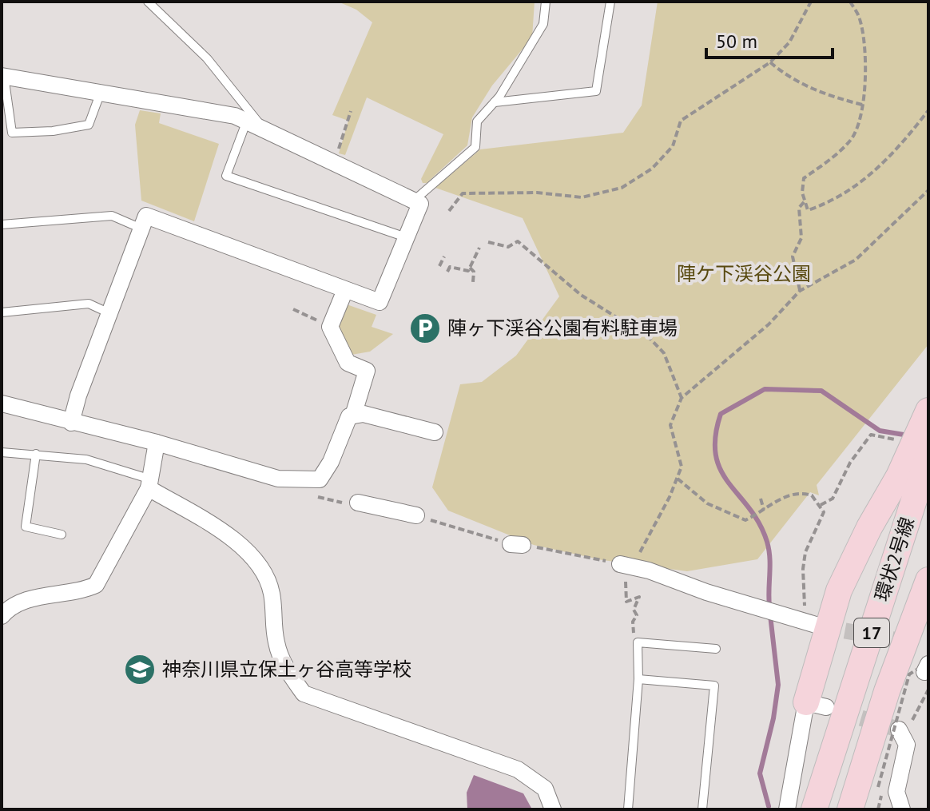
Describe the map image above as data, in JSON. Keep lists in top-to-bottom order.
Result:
{
  "streets": {
    "main road": ["環状2号線", "17"]
  },
  "parks": ["陣ケ下渓谷公園"],
  "places": {
    "parking": ["陣ヶ下渓谷公園有料駐車場"],
    "school or university": ["神奈川県立保土ヶ谷高等学校"]
  },
  "scale_bar": "50 m"
}
